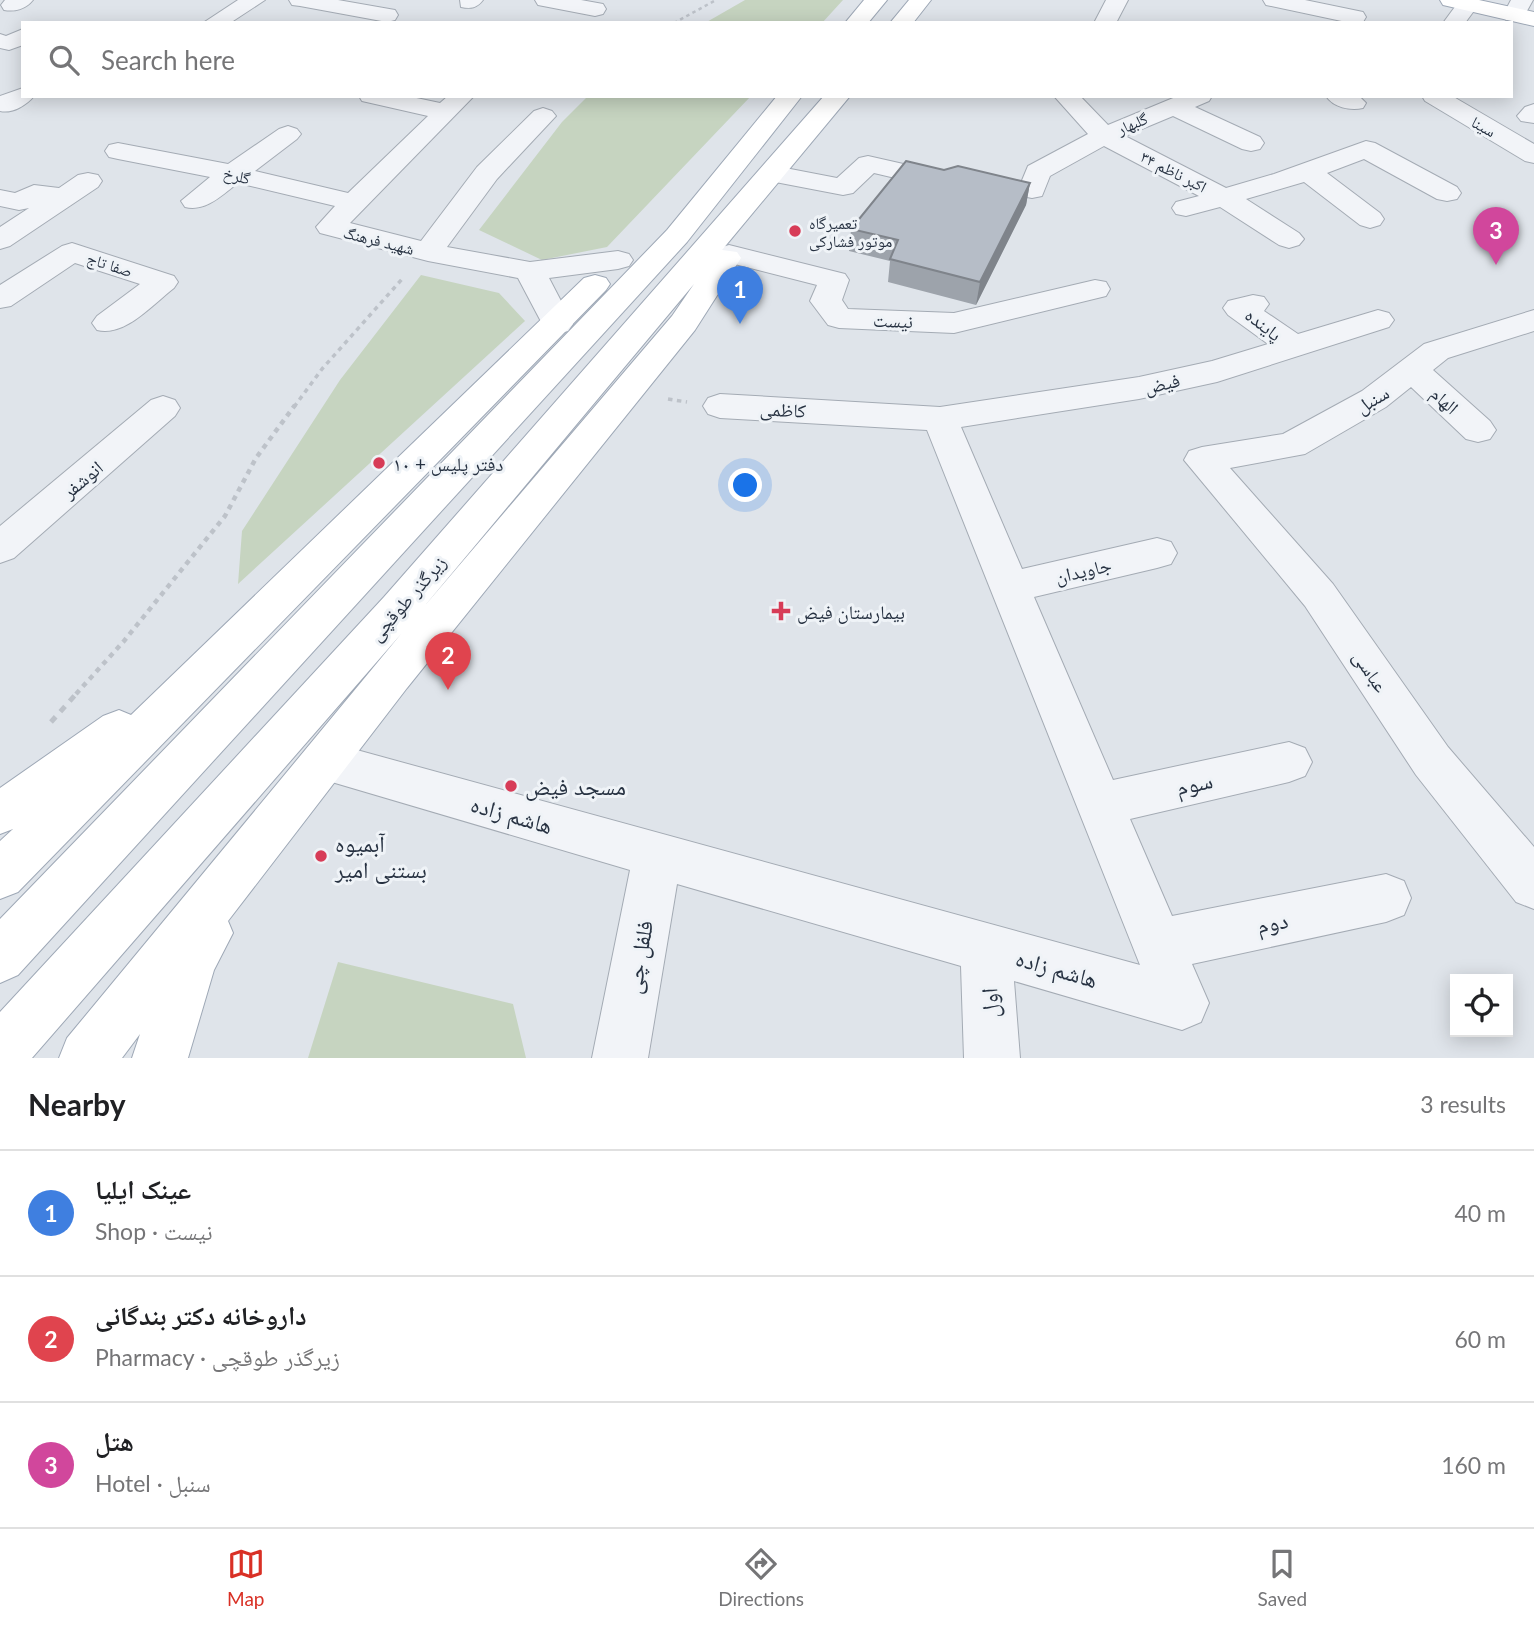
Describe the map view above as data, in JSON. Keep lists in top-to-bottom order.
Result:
{
  "streets": {
    "main road": ["زیرگذر طوقچی"],
    "street": [
      "گلبهار",
      "سینا",
      "۳۴ اکبر ناظم",
      "گلرخ",
      "شهید فرهنگ",
      "صفا تاج",
      "نیست",
      "پاینده",
      "فیض",
      "سنبل",
      "الهام",
      "کاظمی",
      "انوشفر",
      "جاویدان",
      "عباسی",
      "سوم",
      "هاشم زاده",
      "دوم",
      "فلفل چی",
      "اول"
    ]
  },
  "crossings": [
    ["گلبهار", "۳۴ اکبر ناظم"],
    ["گلرخ", "شهید فرهنگ"],
    ["پاینده", "فیض"],
    ["فیض", "کاظمی"],
    ["فیض", "هاشم زاده"],
    ["سنبل", "الهام"],
    ["سنبل", "عباسی"],
    ["کاظمی", "هاشم زاده"],
    ["جاویدان", "هاشم زاده"],
    ["سوم", "هاشم زاده"],
    ["هاشم زاده", "دوم"],
    ["هاشم زاده", "فلفل چی"],
    ["هاشم زاده", "اول"]
  ],
  "places": {
    "other": [
      "تعمیرگاه موتور فشارکی",
      "دفتر پلیس + ۱۰",
      "مسجد فیض",
      "آبمیوه بستنی امیر"
    ],
    "health": ["بیمارستان فیض"]
  },
  "page": {
    "search": "Search here",
    "pins": ["3", "1", "2"],
    "heading": ["Nearby", "3 results"],
    "list": [
      {
        "mark": "1",
        "name": "عینک ایلیا",
        "note": "Shop · نیست",
        "value": "40 m"
      },
      {
        "mark": "2",
        "name": "داروخانه دکتر بندگانی",
        "note": "Pharmacy · زیرگذر طوقچی",
        "value": "60 m"
      },
      {
        "mark": "3",
        "name": "هتل",
        "note": "Hotel · سنبل",
        "value": "160 m"
      }
    ],
    "nav": ["Map", "Directions", "Saved"]
  }
}
